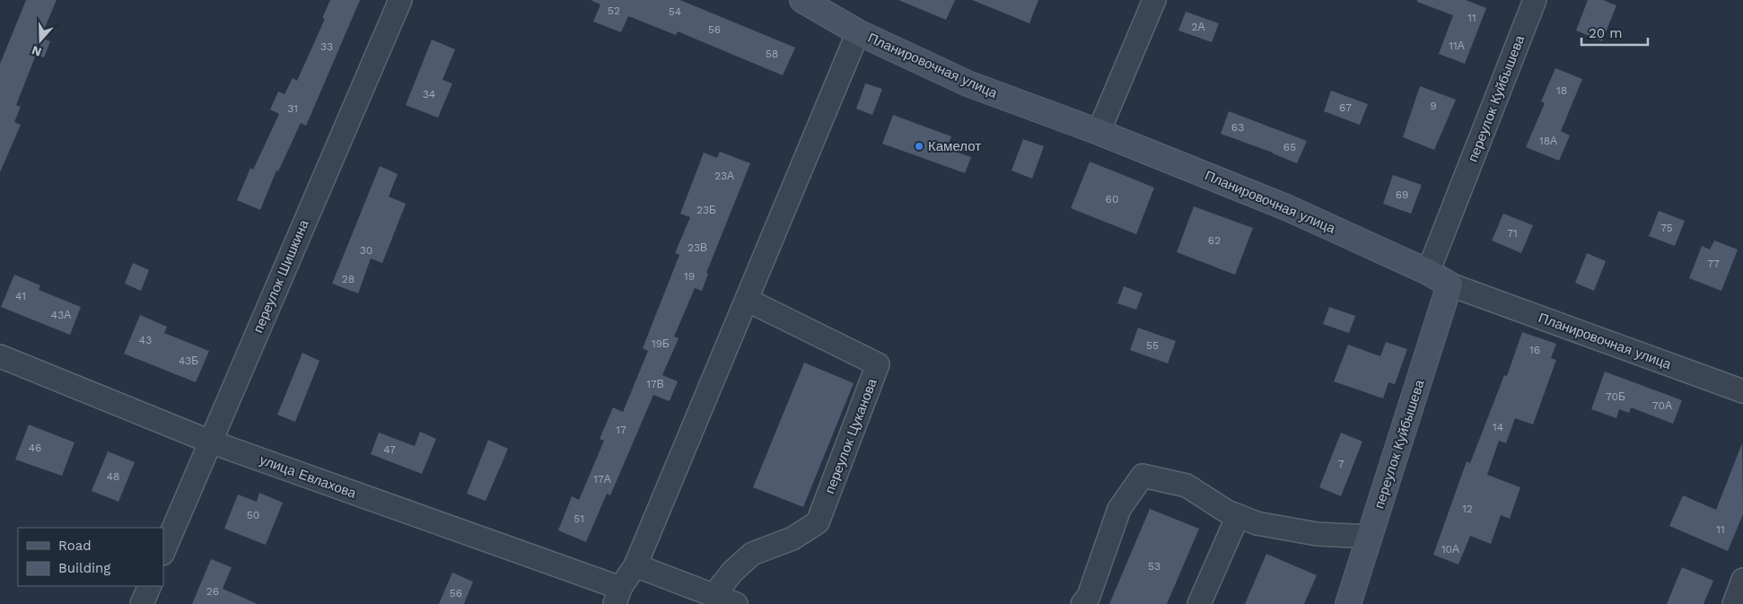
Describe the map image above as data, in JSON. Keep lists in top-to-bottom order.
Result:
{
  "streets": {
    "main road": ["Планировочная улица", "переулок Куйбышева"],
    "street": ["переулок Шишкина", "переулок Цуканова", "улица Евлахова"]
  },
  "crossings": [
    ["Планировочная улица", "переулок Куйбышева"],
    ["переулок Шишкина", "улица Евлахова"]
  ],
  "places": ["Камелот"],
  "house_numbers": [
    "52",
    "54",
    "11",
    "2А",
    "56",
    "11А",
    "33",
    "58",
    "18",
    "34",
    "9",
    "67",
    "31",
    "63",
    "18А",
    "65",
    "23А",
    "69",
    "60",
    "23Б",
    "75",
    "71",
    "62",
    "23В",
    "30",
    "77",
    "19",
    "28",
    "41",
    "43А",
    "43",
    "19Б",
    "55",
    "16",
    "43Б",
    "17В",
    "70Б",
    "70А",
    "14",
    "17",
    "46",
    "47",
    "7",
    "48",
    "17А",
    "12",
    "50",
    "51",
    "11",
    "10А",
    "53",
    "26",
    "56"
  ],
  "legend": ["Road", "Building"],
  "scale_bar": "20 m",
  "north": "bottom"
}
